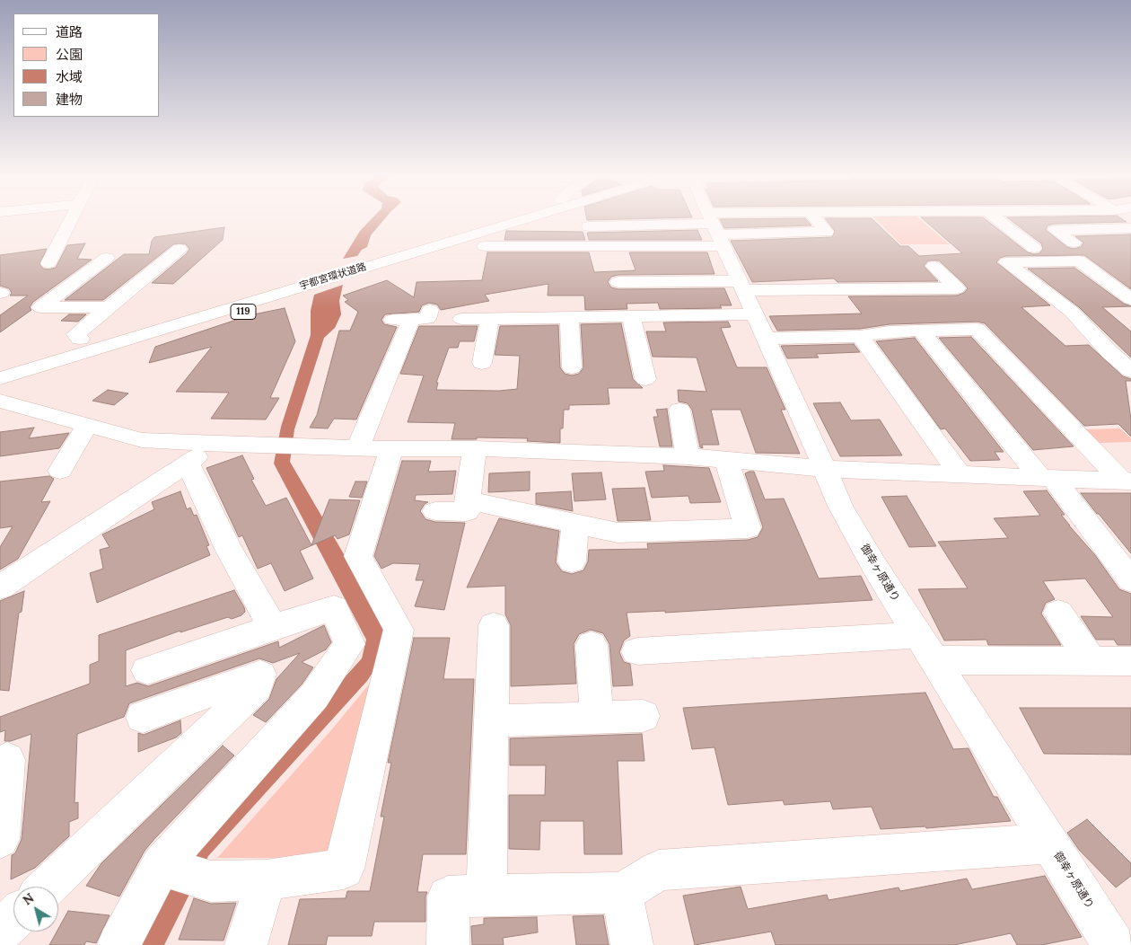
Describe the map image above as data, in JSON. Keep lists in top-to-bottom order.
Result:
{
  "streets": {
    "main road": ["119", "御幸ヶ原通り"]
  },
  "legend": [
    "道路",
    "公園",
    "水域",
    "建物"
  ],
  "north": "top left"
}
